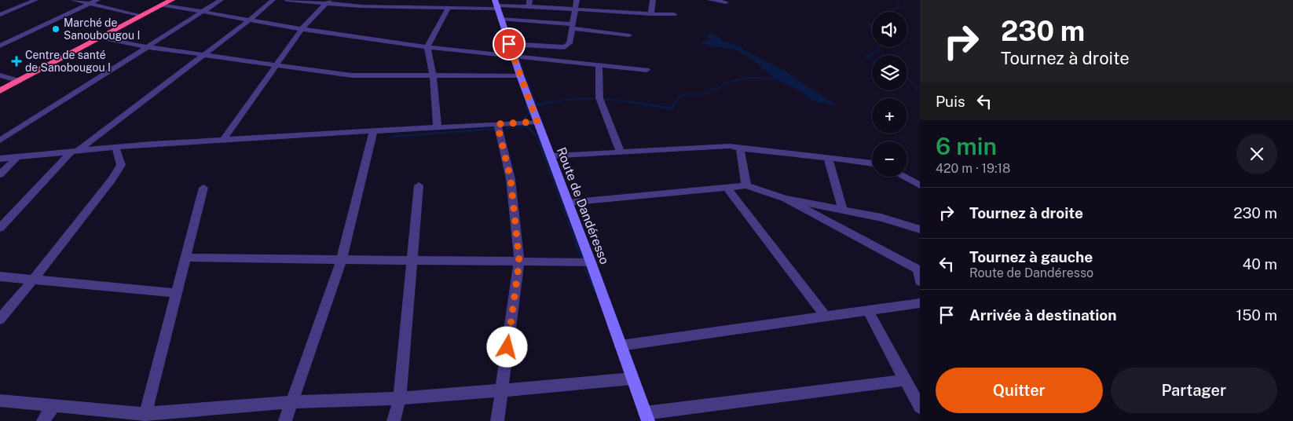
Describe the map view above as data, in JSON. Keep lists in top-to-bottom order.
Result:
{
  "streets": {
    "street": ["Route de Dandéresso"]
  },
  "places": {
    "other": ["Marché de Sanoubougou I"],
    "health": ["Centre de santé de Sanobougou I"]
  },
  "page": {
    "turn": ["230 m", "Tournez à droite"],
    "map_buttons": ["+", "−"],
    "then": "Puis",
    "heading": ["6 min", "420 m · 19:18"],
    "list": [
      {
        "name": "Tournez à droite",
        "value": "230 m"
      },
      {
        "name": "Tournez à gauche",
        "note": "Route de Dandéresso",
        "value": "40 m"
      },
      {
        "name": "Arrivée à destination",
        "value": "150 m"
      }
    ],
    "buttons": ["Quitter", "Partager"]
  }
}
